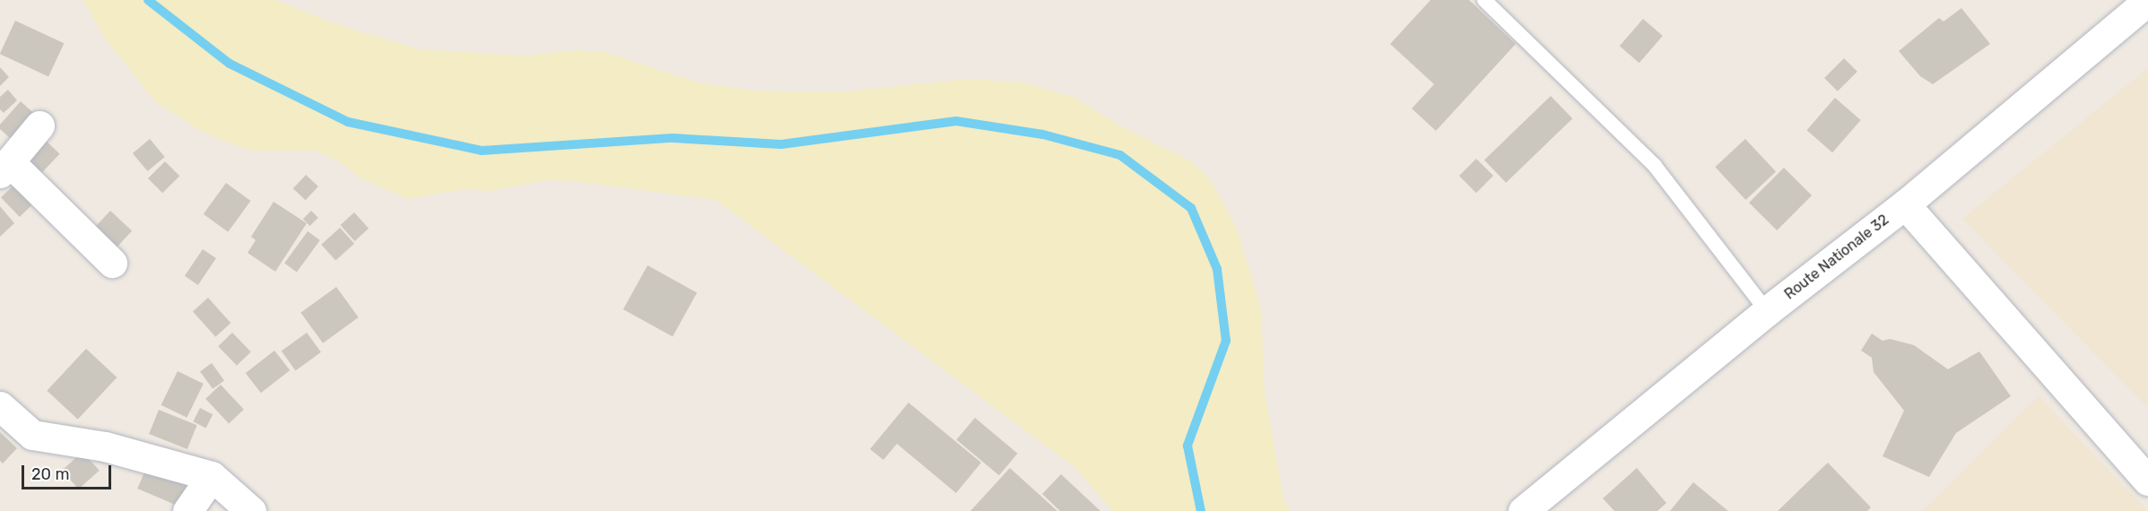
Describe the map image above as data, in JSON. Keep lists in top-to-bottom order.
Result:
{
  "streets": {
    "street": ["Route Nationale 32"]
  },
  "scale_bar": "20 m"
}
